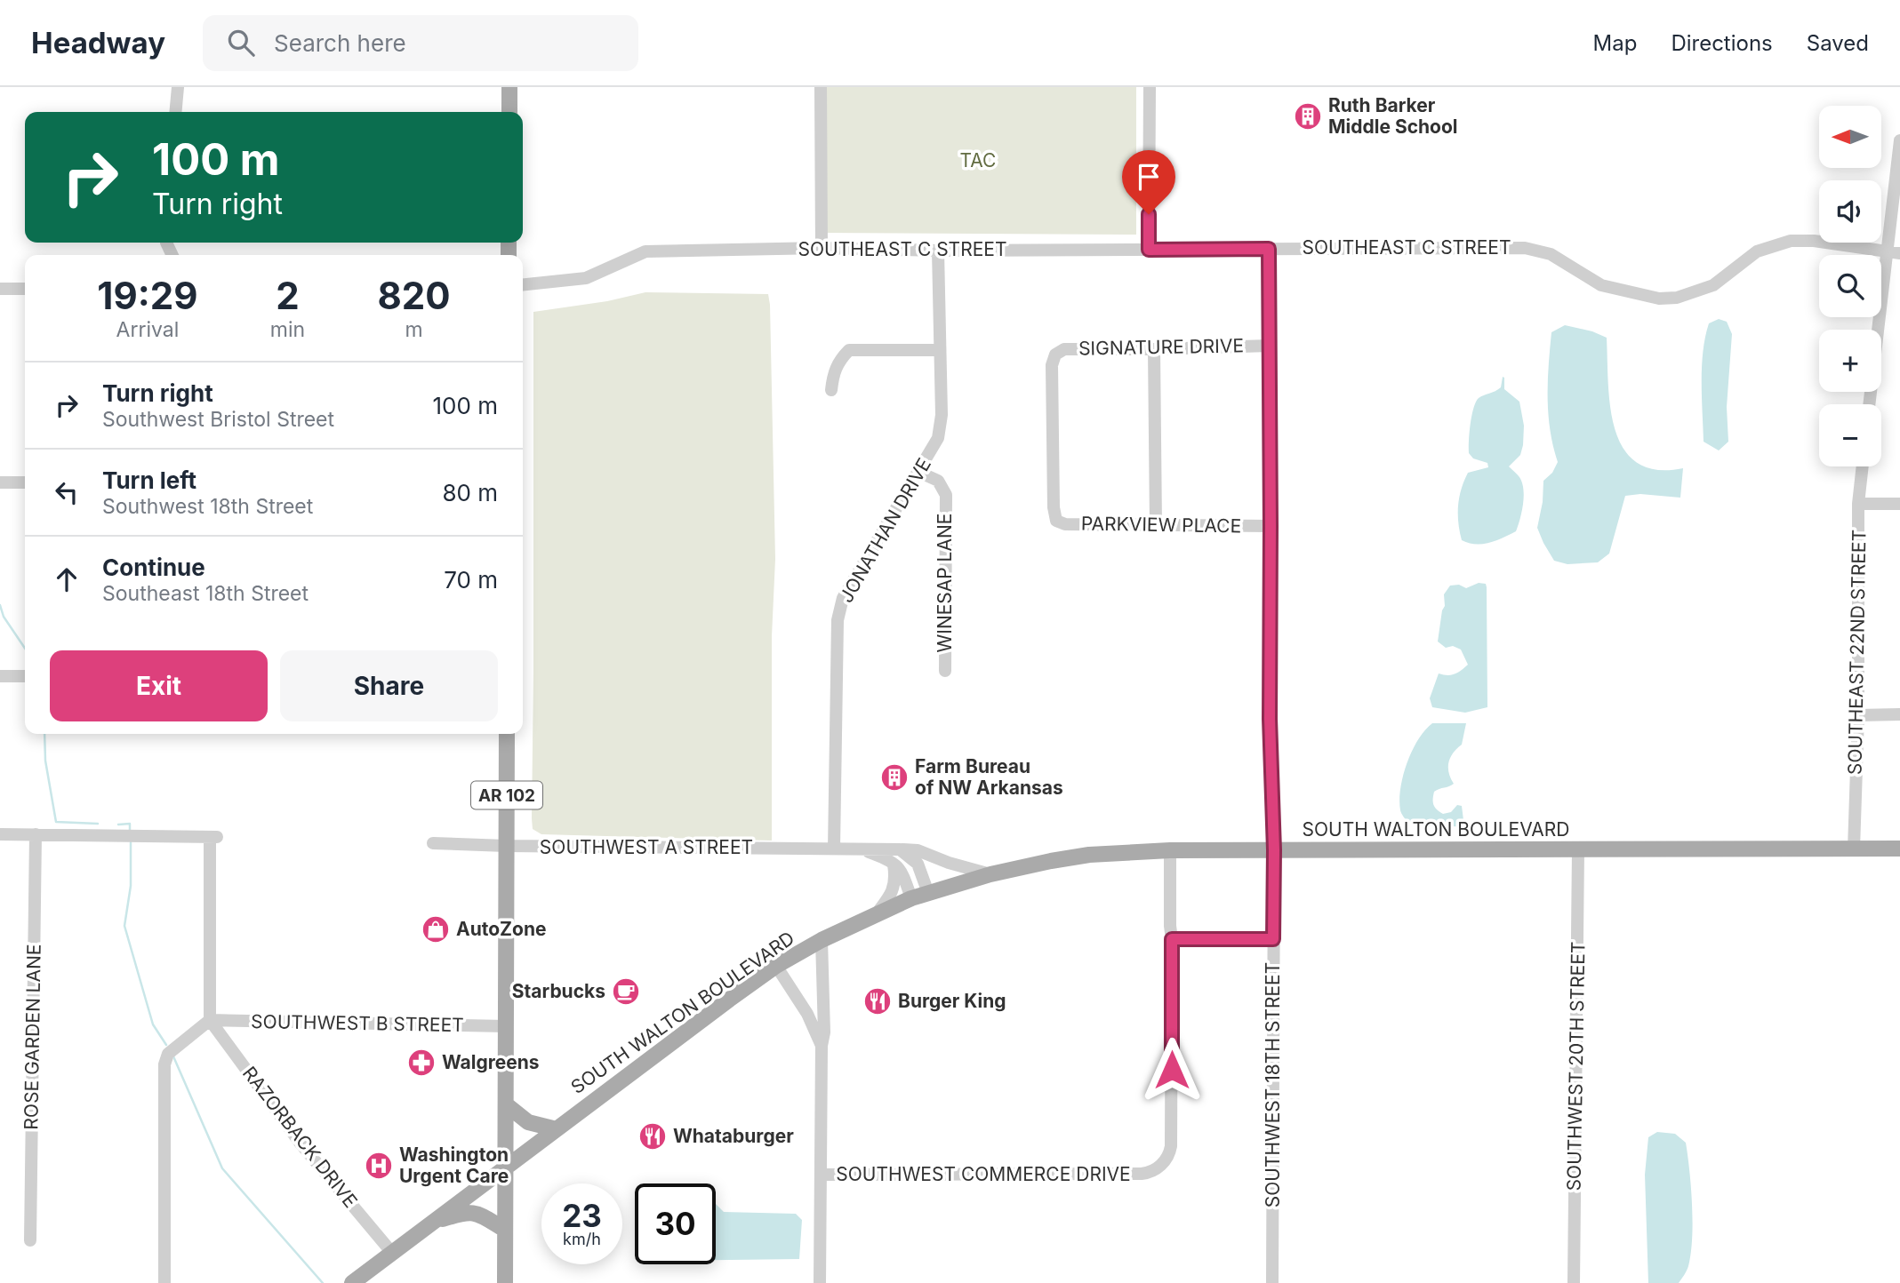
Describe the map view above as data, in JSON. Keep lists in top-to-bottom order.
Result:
{
  "streets": {
    "main road": ["AR 102", "SOUTH WALTON BOULEVARD"],
    "street": [
      "SOUTHEAST C STREET",
      "SIGNATURE DRIVE",
      "PARKVIEW PLACE",
      "JONATHAN DRIVE",
      "WINESAP LANE",
      "SOUTHEAST 22ND STREET",
      "SOUTHWEST A STREET",
      "SOUTHWEST B STREET",
      "ROSE GARDEN LANE",
      "SOUTHWEST 20TH STREET",
      "SOUTHWEST 18TH STREET",
      "RAZORBACK DRIVE",
      "SOUTHWEST COMMERCE DRIVE"
    ]
  },
  "crossings": [
    ["SOUTHEAST C STREET", "JONATHAN DRIVE"],
    ["SOUTHEAST C STREET", "SOUTHWEST 18TH STREET"],
    ["SIGNATURE DRIVE", "PARKVIEW PLACE"],
    ["SIGNATURE DRIVE", "SOUTHWEST 18TH STREET"],
    ["PARKVIEW PLACE", "SOUTHWEST 18TH STREET"],
    ["JONATHAN DRIVE", "WINESAP LANE"],
    ["JONATHAN DRIVE", "SOUTHWEST A STREET"],
    ["SOUTHEAST 22ND STREET", "SOUTH WALTON BOULEVARD"],
    ["AR 102", "SOUTH WALTON BOULEVARD"],
    ["AR 102", "SOUTHWEST A STREET"],
    ["AR 102", "SOUTHWEST B STREET"],
    ["SOUTH WALTON BOULEVARD", "SOUTHWEST A STREET"],
    ["SOUTH WALTON BOULEVARD", "SOUTHWEST 20TH STREET"],
    ["SOUTH WALTON BOULEVARD", "SOUTHWEST 18TH STREET"],
    ["SOUTH WALTON BOULEVARD", "RAZORBACK DRIVE"],
    ["SOUTH WALTON BOULEVARD", "SOUTHWEST COMMERCE DRIVE"],
    ["SOUTHWEST B STREET", "RAZORBACK DRIVE"]
  ],
  "parks": ["TAC"],
  "places": {
    "building": ["Ruth Barker Middle School", "Farm Bureau of NW Arkansas"],
    "shop": ["AutoZone"],
    "cafe": ["Starbucks"],
    "restaurant": ["Burger King", "Whataburger"],
    "pharmacy": ["Walgreens"],
    "hospital": ["Washington Urgent Care"]
  },
  "north": "left",
  "page": {
    "header": "Headway",
    "search": "Search here",
    "nav": ["Map", "Directions", "Saved"],
    "map_buttons": ["+", "−"],
    "turn": ["100 m", "Turn right"],
    "eta": [
      "19:29",
      "Arrival",
      "2",
      "min",
      "820",
      "m"
    ],
    "list": [
      {
        "name": "Turn right",
        "note": "Southwest Bristol Street",
        "value": "100 m"
      },
      {
        "name": "Turn left",
        "note": "Southwest 18th Street",
        "value": "80 m"
      },
      {
        "name": "Continue",
        "note": "Southeast 18th Street",
        "value": "70 m"
      }
    ],
    "buttons": ["Exit", "Share"],
    "speed": "23 km/h",
    "limit": "30"
  }
}
